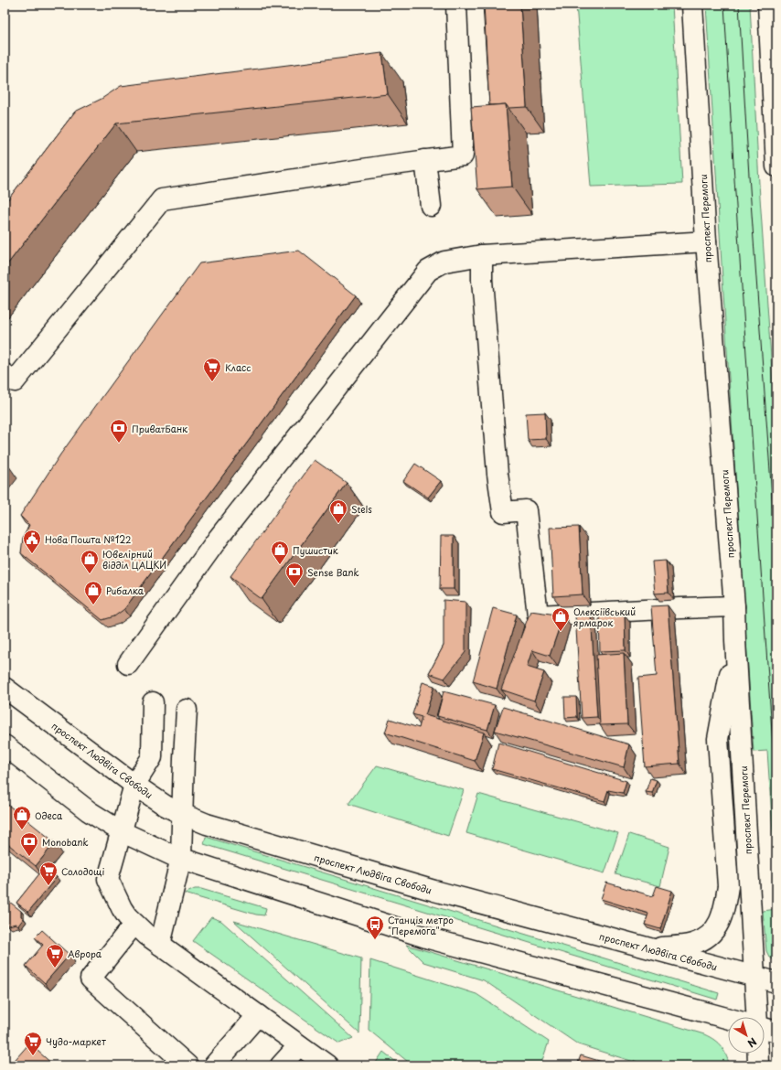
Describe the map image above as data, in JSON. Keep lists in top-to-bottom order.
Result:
{
  "streets": {
    "main road": ["проспект Перемоги", "проспект Людвіга Свободи"]
  },
  "crossings": [
    ["проспект Перемоги", "проспект Людвіга Свободи"]
  ],
  "places": {
    "supermarket": [
      "Класс",
      "Солодощі",
      "Аврора",
      "Чудо-маркет"
    ],
    "bank": ["ПриватБанк", "Sense Bank", "Monobank"],
    "shop": [
      "Stels",
      "Пушистик",
      "Ювелірний відділ ЦАЦКИ",
      "Рибалка",
      "Олексіївський ярмарок",
      "Одеса"
    ],
    "public building": ["Нова Пошта №122"],
    "bus stop": ["Станція метро \"Перемога\""]
  },
  "north": "bottom right"
}
